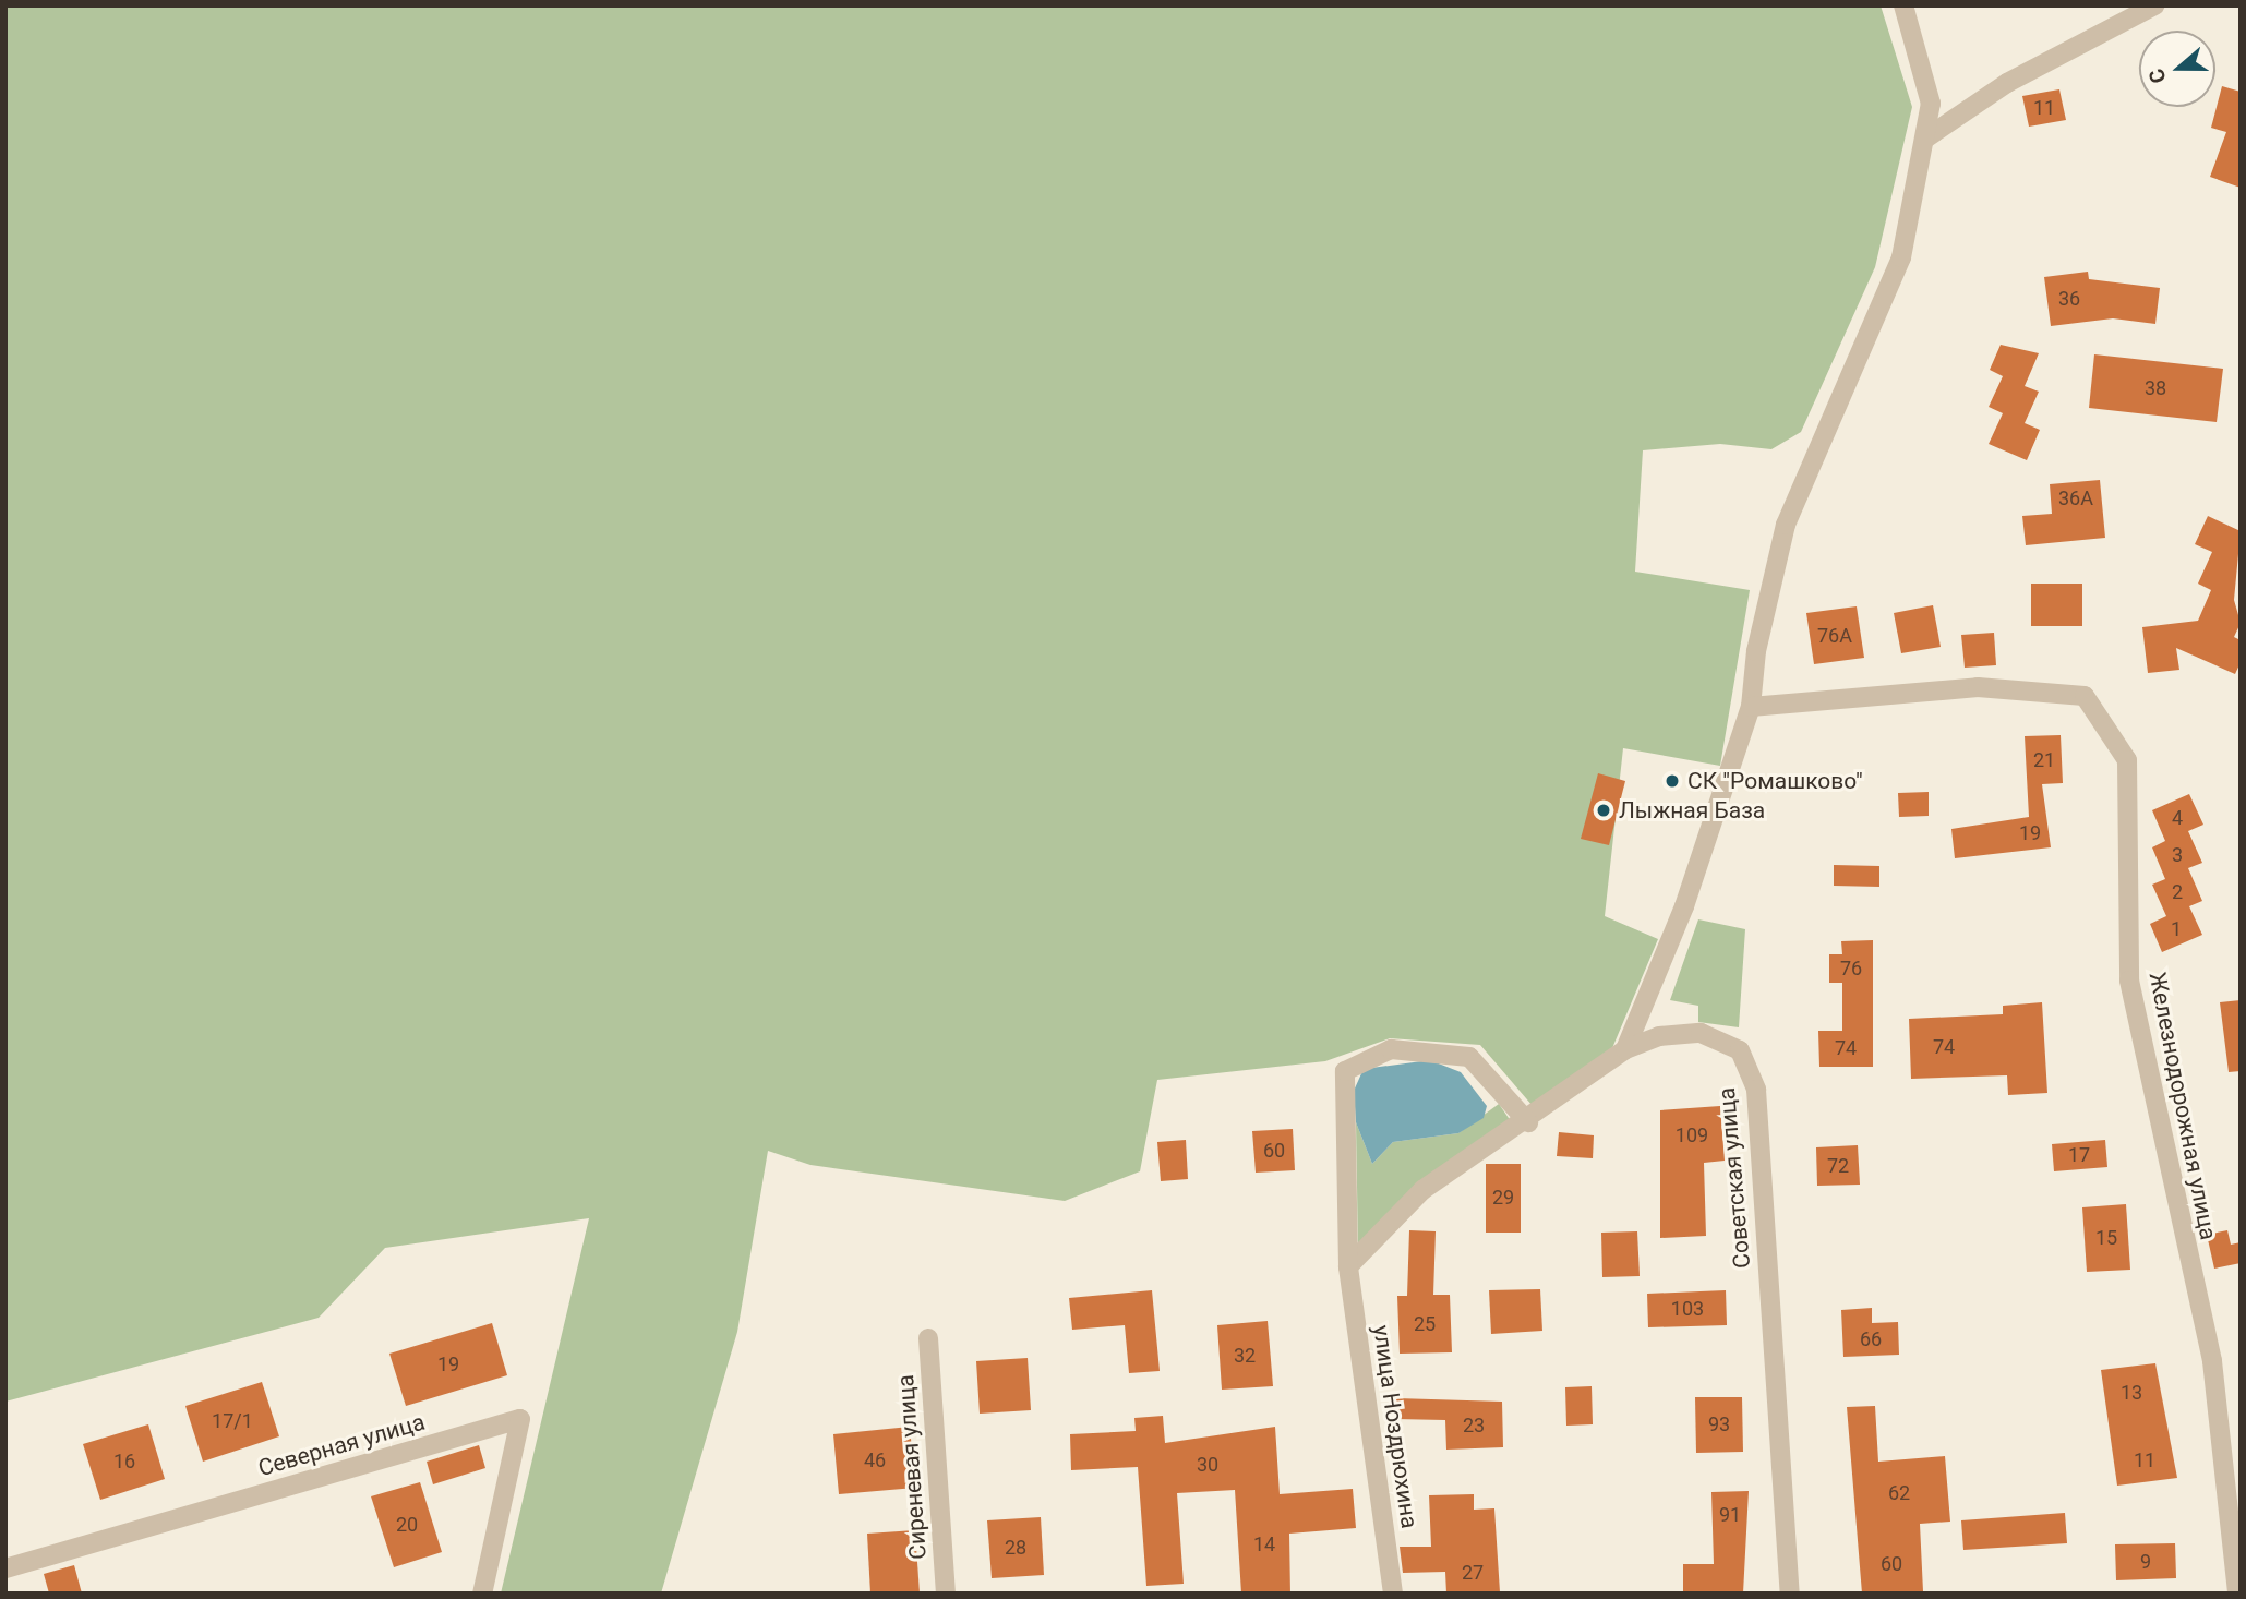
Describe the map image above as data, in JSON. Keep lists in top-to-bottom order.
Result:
{
  "streets": {
    "street": [
      "Железнодорожная улица",
      "Советская улица",
      "улица Ноздрюхина",
      "Северная улица",
      "Сиреневая улица"
    ]
  },
  "crossings": [
    ["Советская улица", "улица Ноздрюхина"]
  ],
  "places": ["СК \"Ромашково\"", "Лыжная База"],
  "house_numbers": [
    "11",
    "36",
    "38",
    "36А",
    "76А",
    "21",
    "4",
    "19",
    "3",
    "2",
    "1",
    "76",
    "74",
    "74",
    "109",
    "60",
    "17",
    "72",
    "29",
    "15",
    "103",
    "25",
    "66",
    "32",
    "19",
    "13",
    "17/1",
    "93",
    "23",
    "46",
    "11",
    "16",
    "30",
    "62",
    "91",
    "20",
    "14",
    "28",
    "9",
    "60",
    "27"
  ],
  "north": "left"
}
